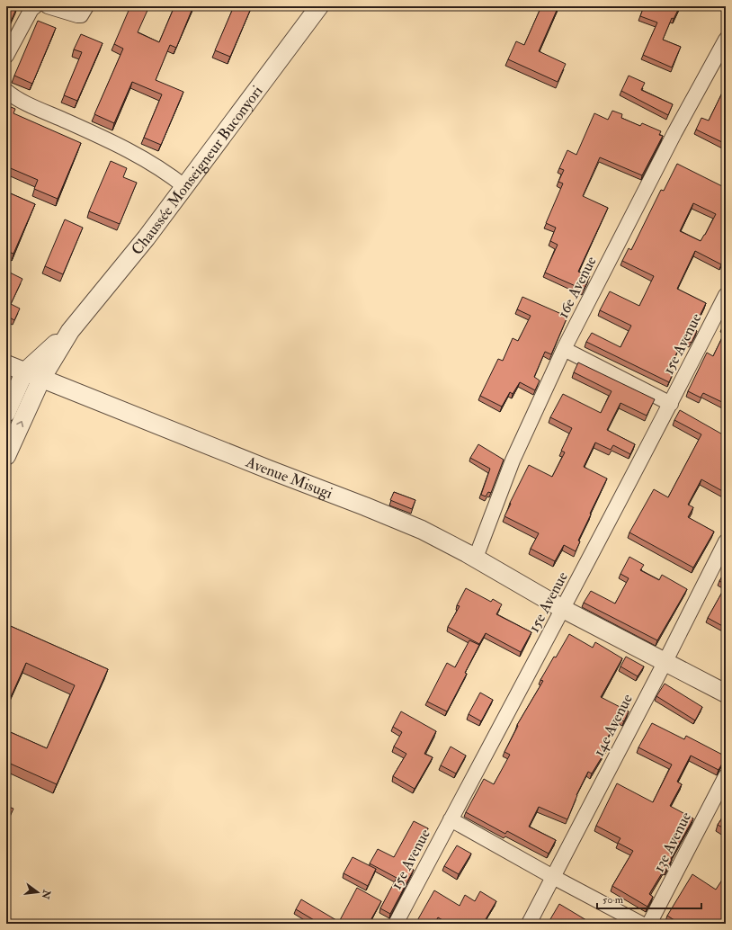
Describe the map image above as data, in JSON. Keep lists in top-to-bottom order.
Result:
{
  "streets": {
    "street": [
      "Chaussée Monseigneur Buconyori",
      "16e Avenue",
      "15e Avenue",
      "Avenue Misugi",
      "14e Avenue",
      "13e Avenue"
    ]
  },
  "crossings": [
    ["Chaussée Monseigneur Buconyori", "Avenue Misugi"],
    ["16e Avenue", "Avenue Misugi"],
    ["15e Avenue", "Avenue Misugi"],
    ["Avenue Misugi", "14e Avenue"]
  ],
  "scale_bar": "50 m",
  "north": "right"
}
